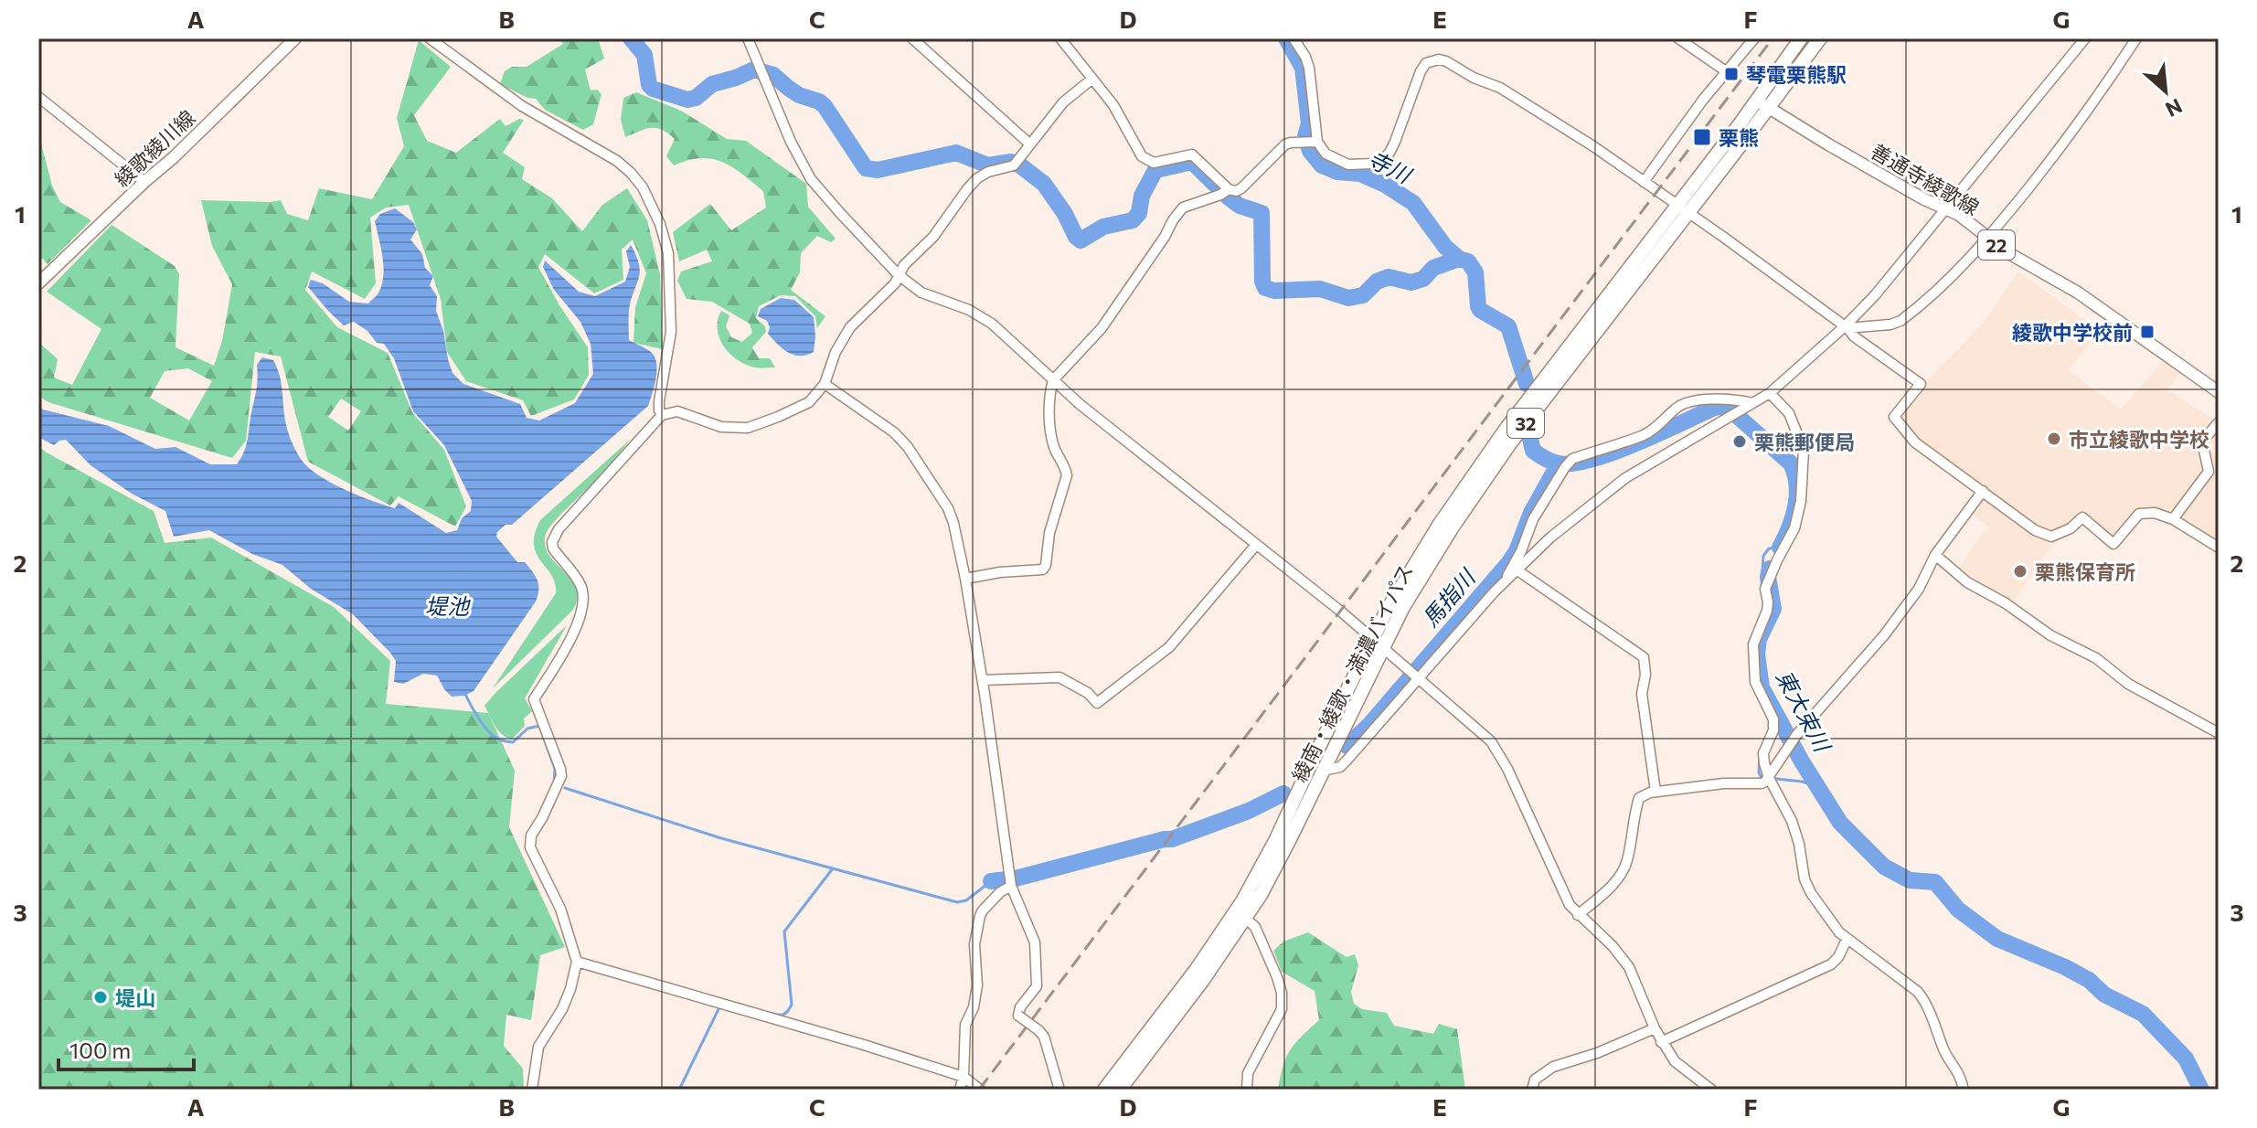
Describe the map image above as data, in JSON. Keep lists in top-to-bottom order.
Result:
{
  "streets": {
    "highway": ["32", "綾南・綾歌・満濃バイパス"],
    "main road": ["綾歌綾川線", "善通寺綾歌線", "22"]
  },
  "crossings": [
    ["善通寺綾歌線", "綾南・綾歌・満濃バイパス"]
  ],
  "water": [
    "寺川",
    "馬指川",
    "堤池",
    "東大束川"
  ],
  "places": {
    "transit": ["琴電栗熊駅", "栗熊", "綾歌中学校前"],
    "other": [
      "市立綾歌中学校",
      "栗熊郵便局",
      "栗熊保育所",
      "堤山"
    ]
  },
  "scale_bar": "100 m",
  "north": "bottom right",
  "grid": {
    "columns": [
      "A",
      "B",
      "C",
      "D",
      "E",
      "F",
      "G"
    ],
    "rows": ["1", "2", "3"]
  }
}
